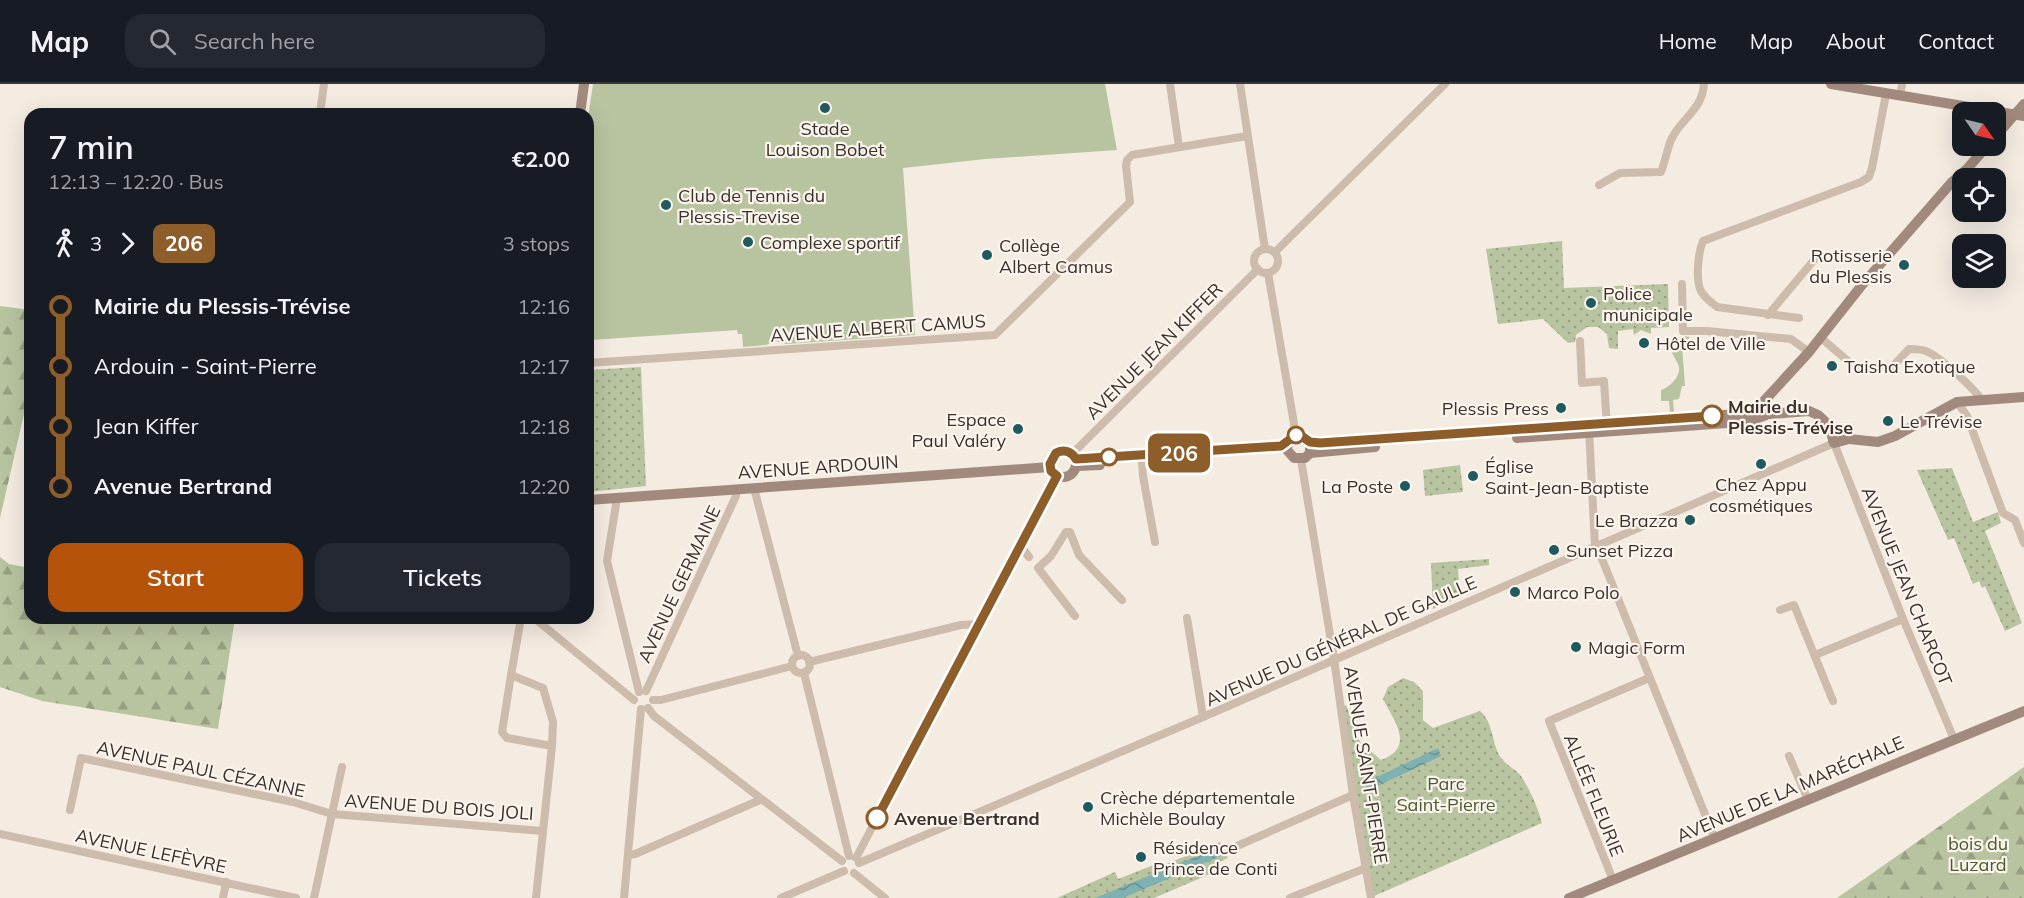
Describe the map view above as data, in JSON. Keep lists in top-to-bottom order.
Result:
{
  "streets": {
    "street": [
      "AVENUE ALBERT CAMUS",
      "AVENUE JEAN KIFFER",
      "AVENUE ARDOUIN",
      "AVENUE GERMAINE",
      "AVENUE JEAN CHARCOT",
      "AVENUE DU GÉNÉRAL DE GAULLE",
      "AVENUE SAINT-PIERRE",
      "AVENUE PAUL CÉZANNE",
      "AVENUE DE LA MARÉCHALE",
      "ALLÉE FLEURIE",
      "AVENUE DU BOIS JOLI",
      "AVENUE LEFÈVRE"
    ]
  },
  "crossings": [
    ["AVENUE JEAN KIFFER", "AVENUE ARDOUIN"],
    ["AVENUE ARDOUIN", "AVENUE GERMAINE"],
    ["AVENUE JEAN CHARCOT", "AVENUE DU GÉNÉRAL DE GAULLE"],
    ["AVENUE JEAN CHARCOT", "AVENUE DE LA MARÉCHALE"],
    ["AVENUE DU GÉNÉRAL DE GAULLE", "AVENUE SAINT-PIERRE"],
    ["AVENUE PAUL CÉZANNE", "AVENUE DU BOIS JOLI"],
    ["AVENUE DE LA MARÉCHALE", "ALLÉE FLEURIE"]
  ],
  "parks": ["Parc Saint-Pierre", "bois du Luzard"],
  "places": [
    "Stade Louison Bobet",
    "Club de Tennis du Plessis-Trevise",
    "Complexe sportif",
    "Collège Albert Camus",
    "Rotisserie du Plessis",
    "Police municipale",
    "Hôtel de Ville",
    "Taisha Exotique",
    "Plessis Press",
    "Mairie du Plessis-Trévise",
    "Le Trévise",
    "Espace Paul Valéry",
    "Chez Appu cosmétiques",
    "Église Saint-Jean-Baptiste",
    "La Poste",
    "Le Brazza",
    "Sunset Pizza",
    "Marco Polo",
    "Magic Form",
    "Crèche départementale Michèle Boulay",
    "Avenue Bertrand",
    "Résidence Prince de Conti"
  ],
  "lines": ["bus line 206"],
  "north": "bottom right",
  "page": {
    "header": "Map",
    "search": "Search here",
    "nav": [
      "Home",
      "Map",
      "About",
      "Contact"
    ],
    "on_map": "206",
    "heading": ["7 min", "12:13 – 12:20 · Bus", "€2.00"],
    "legs": ["3", "206", "3 stops"],
    "list": [
      {
        "name": "Mairie du Plessis-Trévise",
        "value": "12:16"
      },
      {
        "name": "Ardouin - Saint-Pierre",
        "value": "12:17"
      },
      {
        "name": "Jean Kiffer",
        "value": "12:18"
      },
      {
        "name": "Avenue Bertrand",
        "value": "12:20"
      }
    ],
    "buttons": ["Start", "Tickets"]
  }
}
